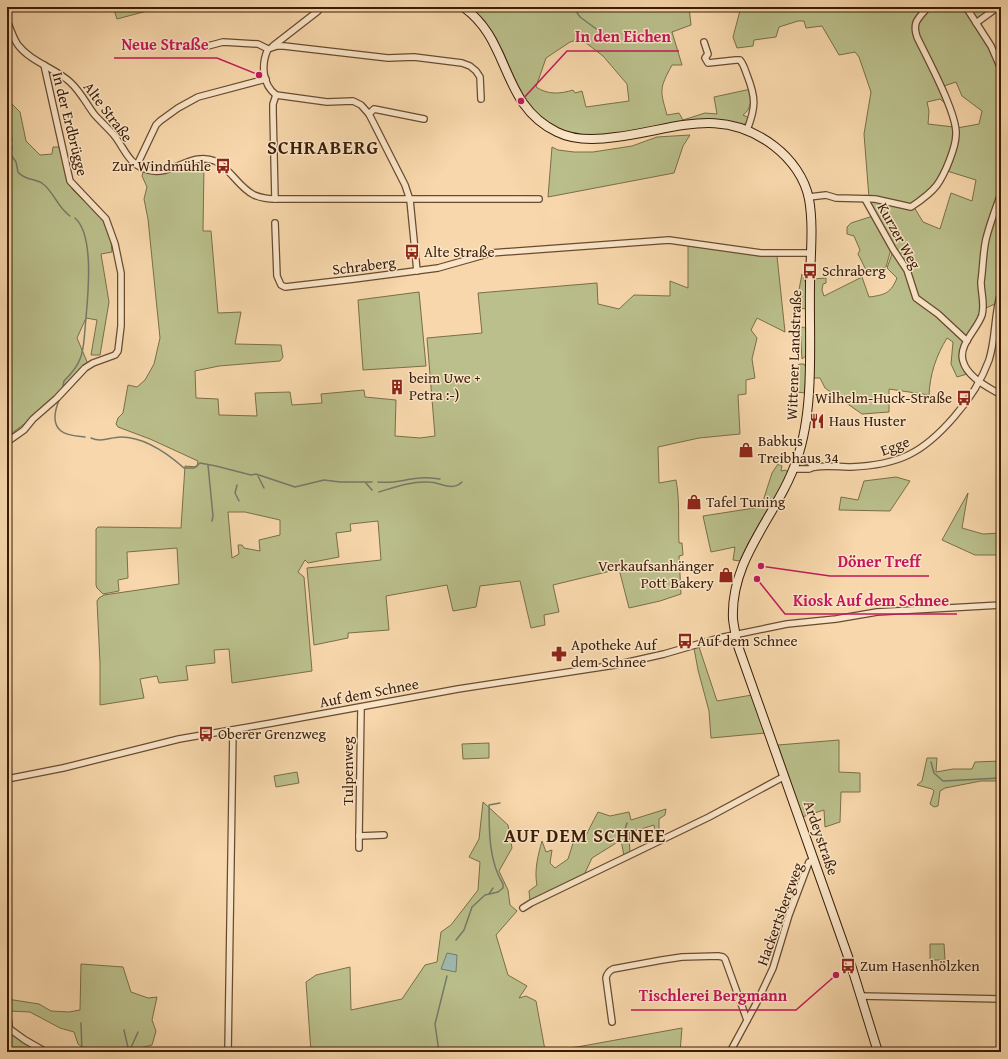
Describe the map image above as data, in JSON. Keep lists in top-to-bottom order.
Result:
{
  "streets": {
    "main road": ["Wittener Landstraße", "Ardeystraße"],
    "street": [
      "Alte Straße",
      "In der Erdbrügge",
      "Kurzer Weg",
      "Schraberg",
      "Egge",
      "Auf dem Schnee",
      "Tulpenweg",
      "Hackertsbergweg"
    ]
  },
  "crossings": [
    ["Alte Straße", "In der Erdbrügge"],
    ["Kurzer Weg", "Wittener Landstraße"],
    ["Schraberg", "Wittener Landstraße"],
    ["Wittener Landstraße", "Egge"],
    ["Wittener Landstraße", "Auf dem Schnee"],
    ["Wittener Landstraße", "Ardeystraße"],
    ["Auf dem Schnee", "Tulpenweg"],
    ["Auf dem Schnee", "Ardeystraße"],
    ["Ardeystraße", "Hackertsbergweg"]
  ],
  "districts": ["SCHRABERG", "AUF DEM SCHNEE"],
  "places": {
    "other": [
      "Neue Straße",
      "In den Eichen",
      "Döner Treff",
      "Kiosk Auf dem Schnee",
      "Tischlerei Bergmann"
    ],
    "bus stop": [
      "Zur Windmühle",
      "Alte Straße",
      "Schraberg",
      "Wilhelm-Huck-Straße",
      "Auf dem Schnee",
      "Oberer Grenzweg",
      "Zum Hasenhölzken"
    ],
    "building": ["beim Uwe + Petra :-)"],
    "restaurant": ["Haus Huster"],
    "shop": ["Babkus Treibhaus 34", "Tafel Tuning", "Verkaufsanhänger Pott Bakery"],
    "pharmacy": ["Apotheke Auf dem Schnee"]
  }
}
